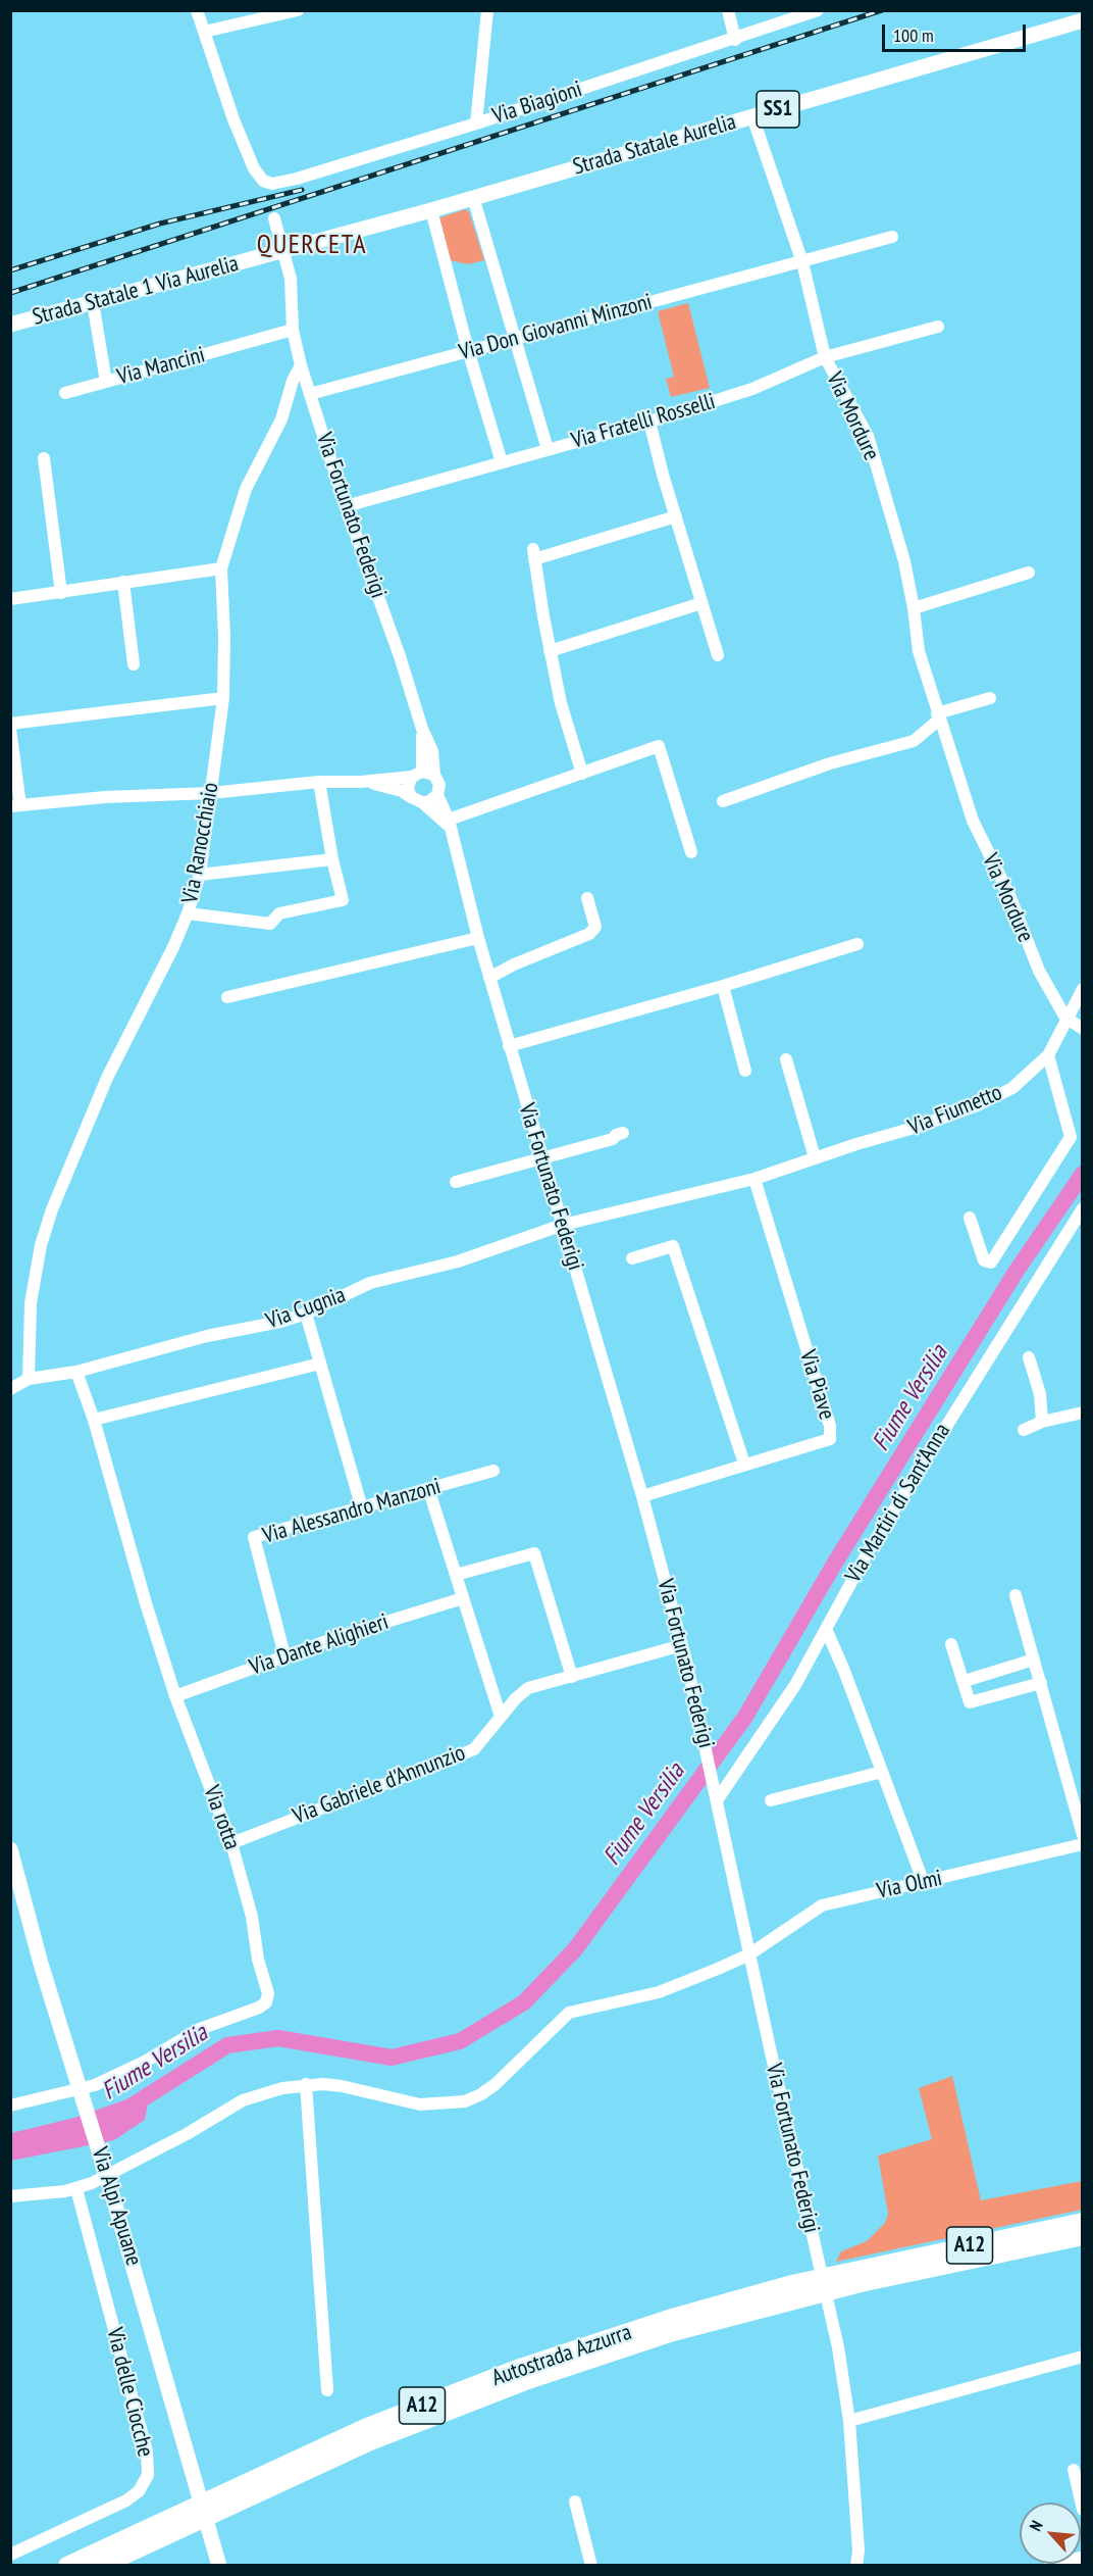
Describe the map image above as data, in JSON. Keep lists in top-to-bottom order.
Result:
{
  "streets": {
    "highway": ["A12", "Autostrada Azzurra"],
    "main road": [
      "SS1",
      "Strada Statale Aurelia",
      "Strada Statale 1 Via Aurelia",
      "Via Alpi Apuane"
    ],
    "street": [
      "Via Biagioni",
      "Via Don Giovanni Minzoni",
      "Via Mancini",
      "Via Mordure",
      "Via Fratelli Rosselli",
      "Via Fortunato Federigi",
      "Via Ranocchiaio",
      "Via Fiumetto",
      "Via Cugnia",
      "Via Piave",
      "Via Martiri di Sant'Anna",
      "Via Alessandro Manzoni",
      "Via Dante Alighieri",
      "Via Gabriele d'Annunzio",
      "Via rotta",
      "Via Olmi",
      "Via delle Ciocche"
    ]
  },
  "crossings": [
    ["Strada Statale Aurelia", "Strada Statale 1 Via Aurelia"],
    ["Strada Statale Aurelia", "Via Mordure"],
    ["Strada Statale 1 Via Aurelia", "Via Mancini"],
    ["Strada Statale 1 Via Aurelia", "Via Fortunato Federigi"],
    ["Via Don Giovanni Minzoni", "Via Mordure"],
    ["Via Don Giovanni Minzoni", "Via Fortunato Federigi"],
    ["Via Mancini", "Via Fortunato Federigi"],
    ["Via Mordure", "Via Fratelli Rosselli"],
    ["Via Mordure", "Via Fiumetto"],
    ["Via Fratelli Rosselli", "Via Fortunato Federigi"],
    ["Via Fortunato Federigi", "Via Ranocchiaio"],
    ["Via Fortunato Federigi", "Via Fiumetto"],
    ["Via Fortunato Federigi", "Via Cugnia"],
    ["Via Fortunato Federigi", "Via Piave"],
    ["Via Fortunato Federigi", "Via Martiri di Sant'Anna"],
    ["Via Fortunato Federigi", "Via Gabriele d'Annunzio"],
    ["Via Fortunato Federigi", "Via Olmi"],
    ["Via Ranocchiaio", "Via Cugnia"],
    ["Via Fiumetto", "Via Cugnia"],
    ["Via Fiumetto", "Via Piave"],
    ["Via Cugnia", "Via rotta"],
    ["Via Alessandro Manzoni", "Via Dante Alighieri"],
    ["Via Dante Alighieri", "Via rotta"],
    ["Via Gabriele d'Annunzio", "Via rotta"]
  ],
  "districts": ["QUERCETA"],
  "water": ["Fiume Versilia"],
  "scale_bar": "100 m",
  "north": "top left"
}
